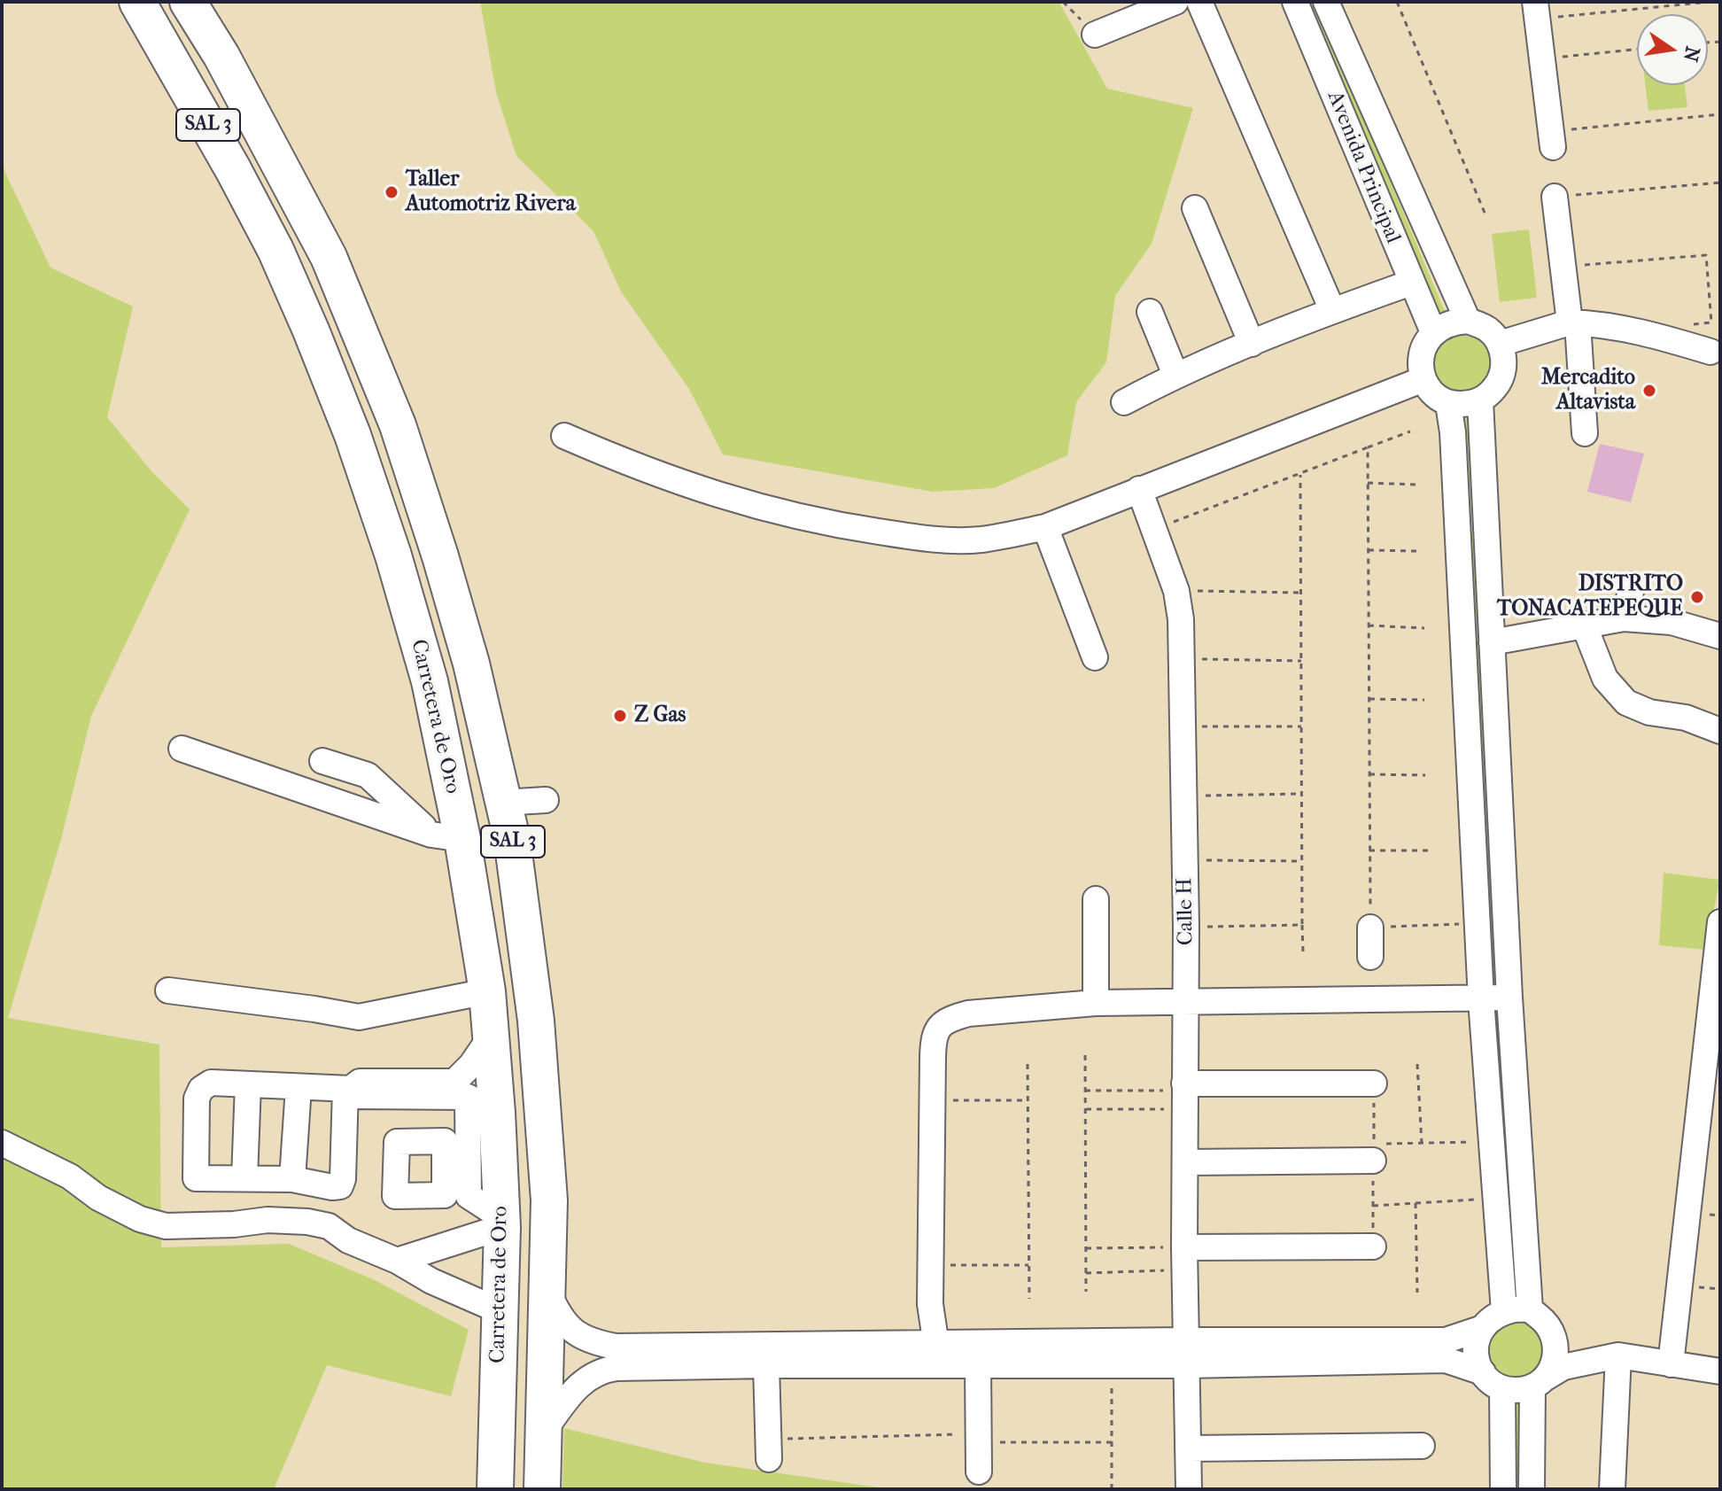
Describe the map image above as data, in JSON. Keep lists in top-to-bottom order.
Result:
{
  "streets": {
    "highway": ["SAL 3", "Carretera de Oro"],
    "street": ["Avenida Principal", "Calle H"]
  },
  "places": [
    "Taller Automotriz Rivera",
    "Mercadito Altavista",
    "DISTRITO TONACATEPEQUE",
    "Z Gas"
  ],
  "north": "right"
}
